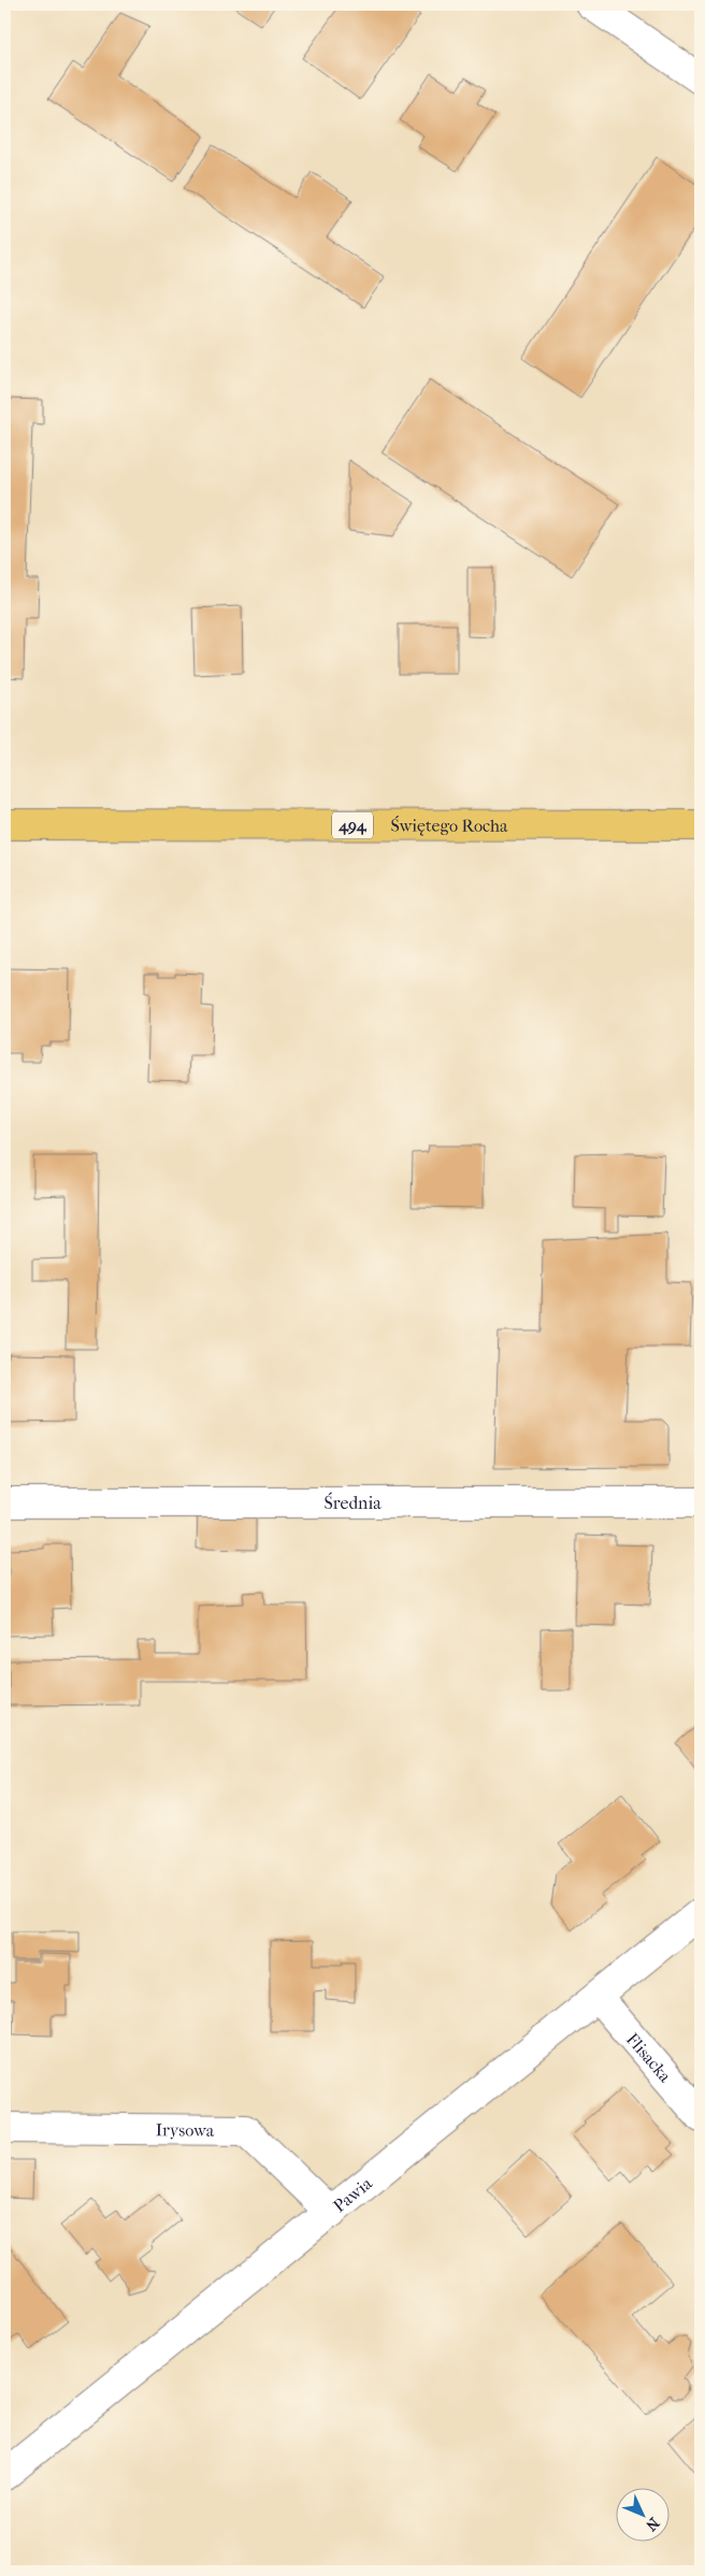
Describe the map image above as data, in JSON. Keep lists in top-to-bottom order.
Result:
{
  "streets": {
    "main road": ["494", "Świętego Rocha"],
    "street": [
      "Średnia",
      "Flisacka",
      "Irysowa",
      "Pawia"
    ]
  },
  "crossings": [
    ["Flisacka", "Pawia"],
    ["Irysowa", "Pawia"]
  ],
  "north": "bottom right"
}
